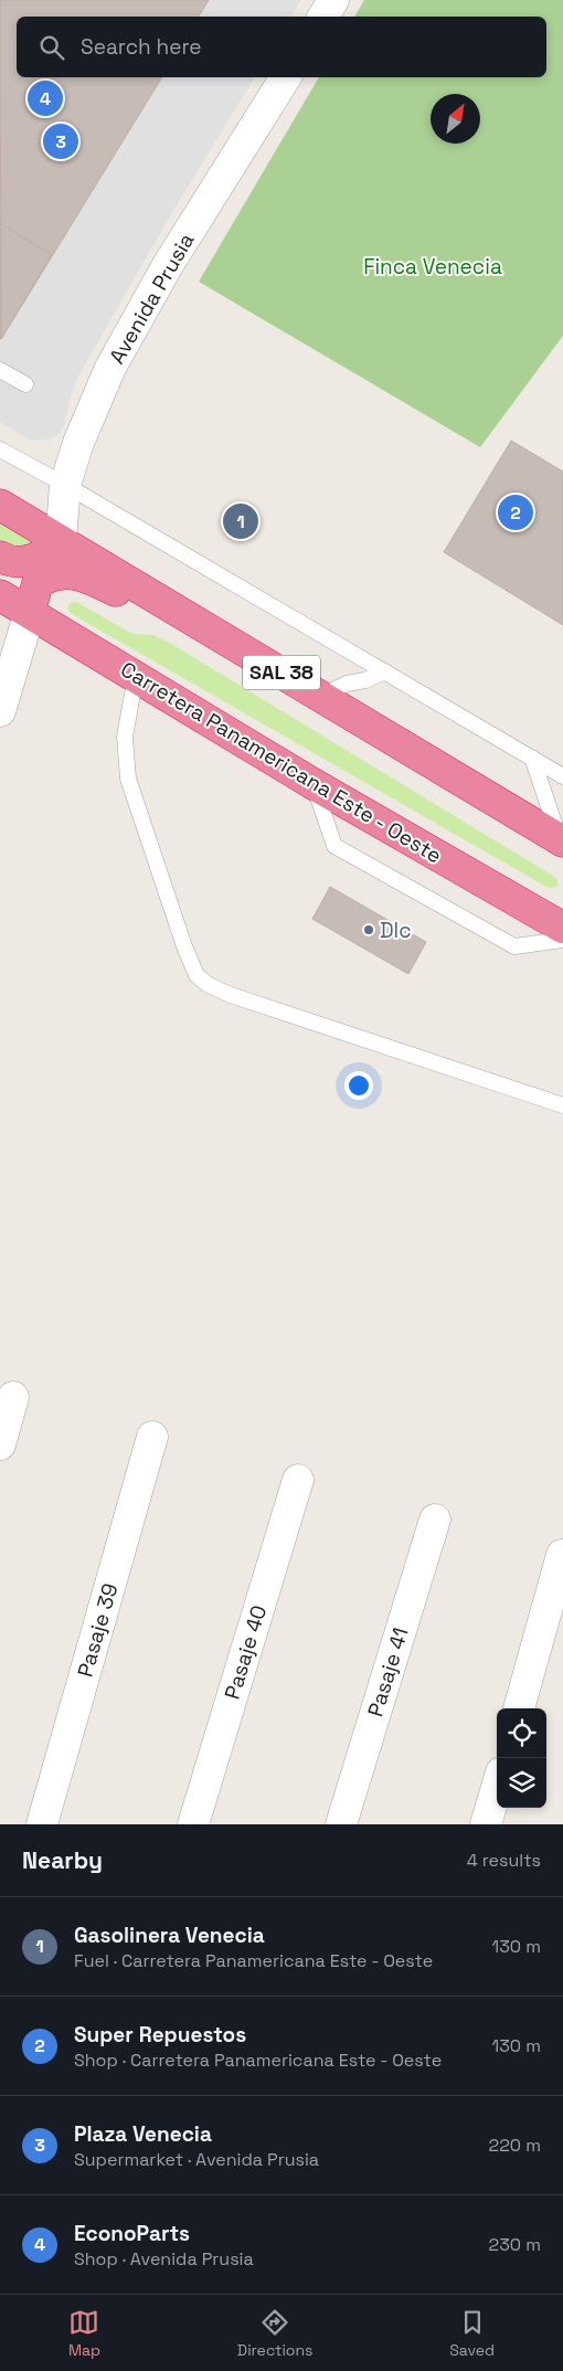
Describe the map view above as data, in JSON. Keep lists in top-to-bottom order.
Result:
{
  "streets": {
    "highway": ["SAL 38", "Carretera Panamericana Este - Oeste"],
    "street": [
      "Avenida Prusia",
      "Pasaje 39",
      "Pasaje 40",
      "Pasaje 41"
    ]
  },
  "crossings": [
    ["Avenida Prusia", "SAL 38"]
  ],
  "parks": ["Finca Venecia"],
  "places": ["Dlc"],
  "north": "top right",
  "page": {
    "search": "Search here",
    "pins": [
      "4",
      "3",
      "2",
      "1"
    ],
    "heading": ["Nearby", "4 results"],
    "list": [
      {
        "mark": "1",
        "name": "Gasolinera Venecia",
        "note": "Fuel · Carretera Panamericana Este - Oeste",
        "value": "130 m"
      },
      {
        "mark": "2",
        "name": "Super Repuestos",
        "note": "Shop · Carretera Panamericana Este - Oeste",
        "value": "130 m"
      },
      {
        "mark": "3",
        "name": "Plaza Venecia",
        "note": "Supermarket · Avenida Prusia",
        "value": "220 m"
      },
      {
        "mark": "4",
        "name": "EconoParts",
        "note": "Shop · Avenida Prusia",
        "value": "230 m"
      }
    ],
    "nav": ["Map", "Directions", "Saved"]
  }
}
